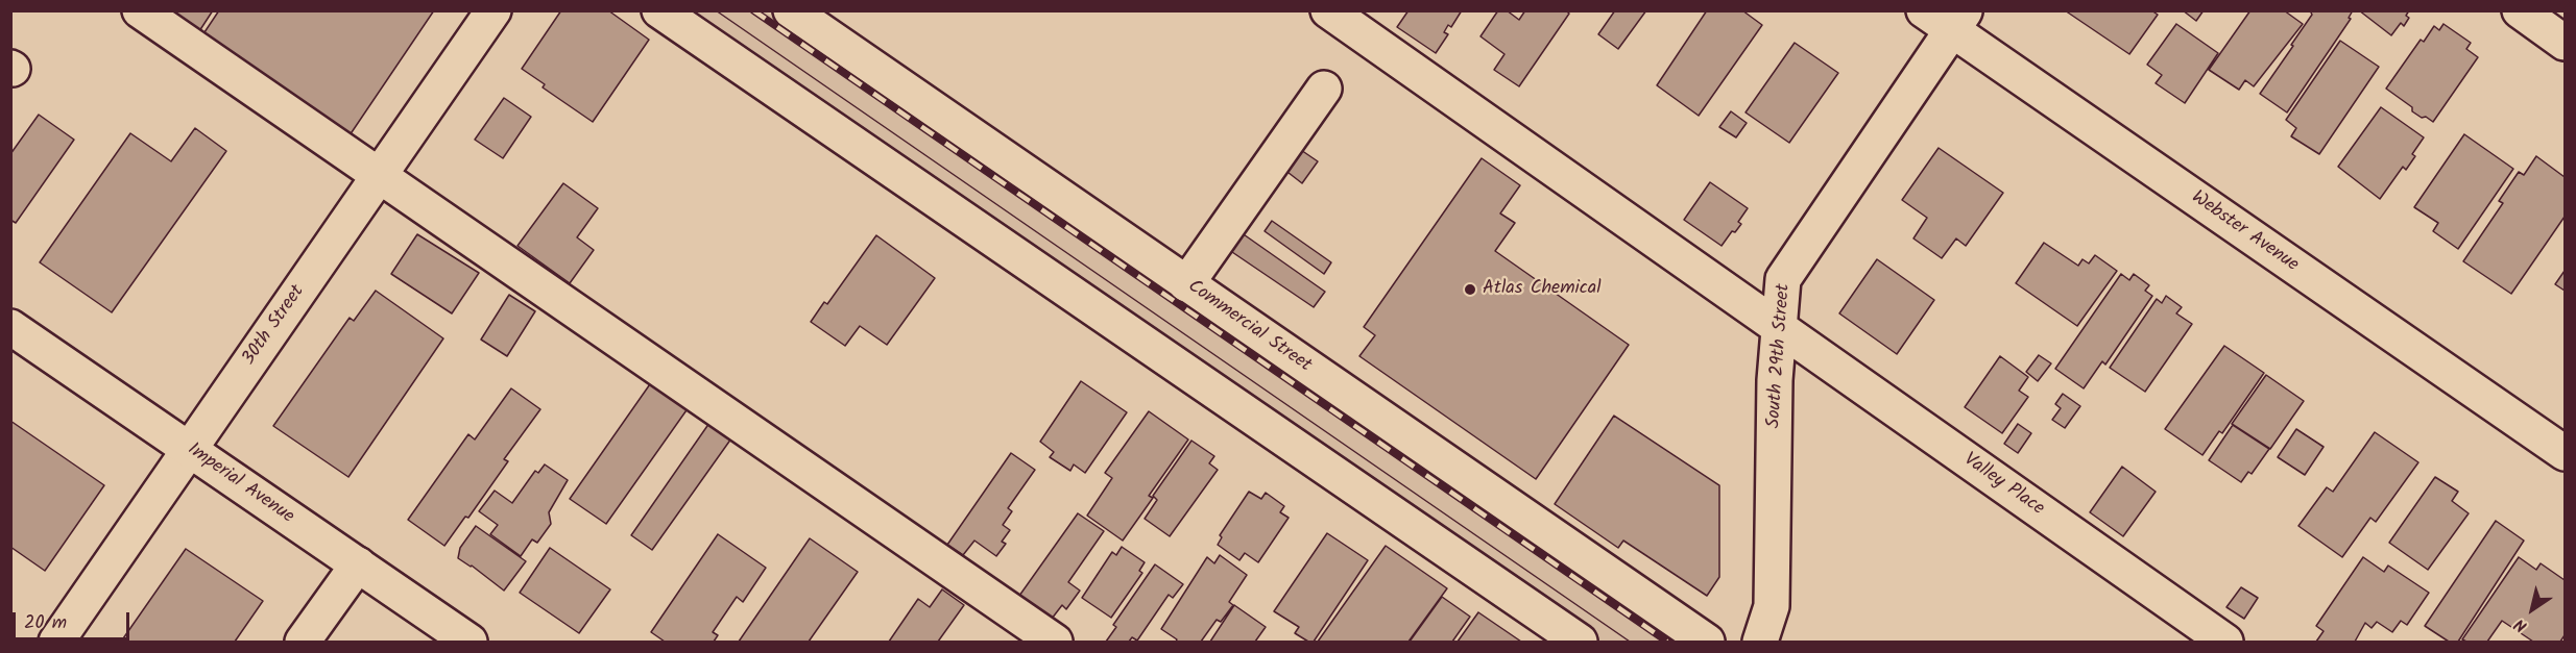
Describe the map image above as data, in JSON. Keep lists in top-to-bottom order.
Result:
{
  "streets": {
    "street": [
      "Webster Avenue",
      "30th Street",
      "Commercial Street",
      "South 29th Street",
      "Imperial Avenue",
      "Valley Place"
    ]
  },
  "crossings": [
    ["Webster Avenue", "South 29th Street"],
    ["30th Street", "Imperial Avenue"],
    ["South 29th Street", "Valley Place"]
  ],
  "places": ["Atlas Chemical"],
  "scale_bar": "20 m",
  "north": "bottom left"
}
